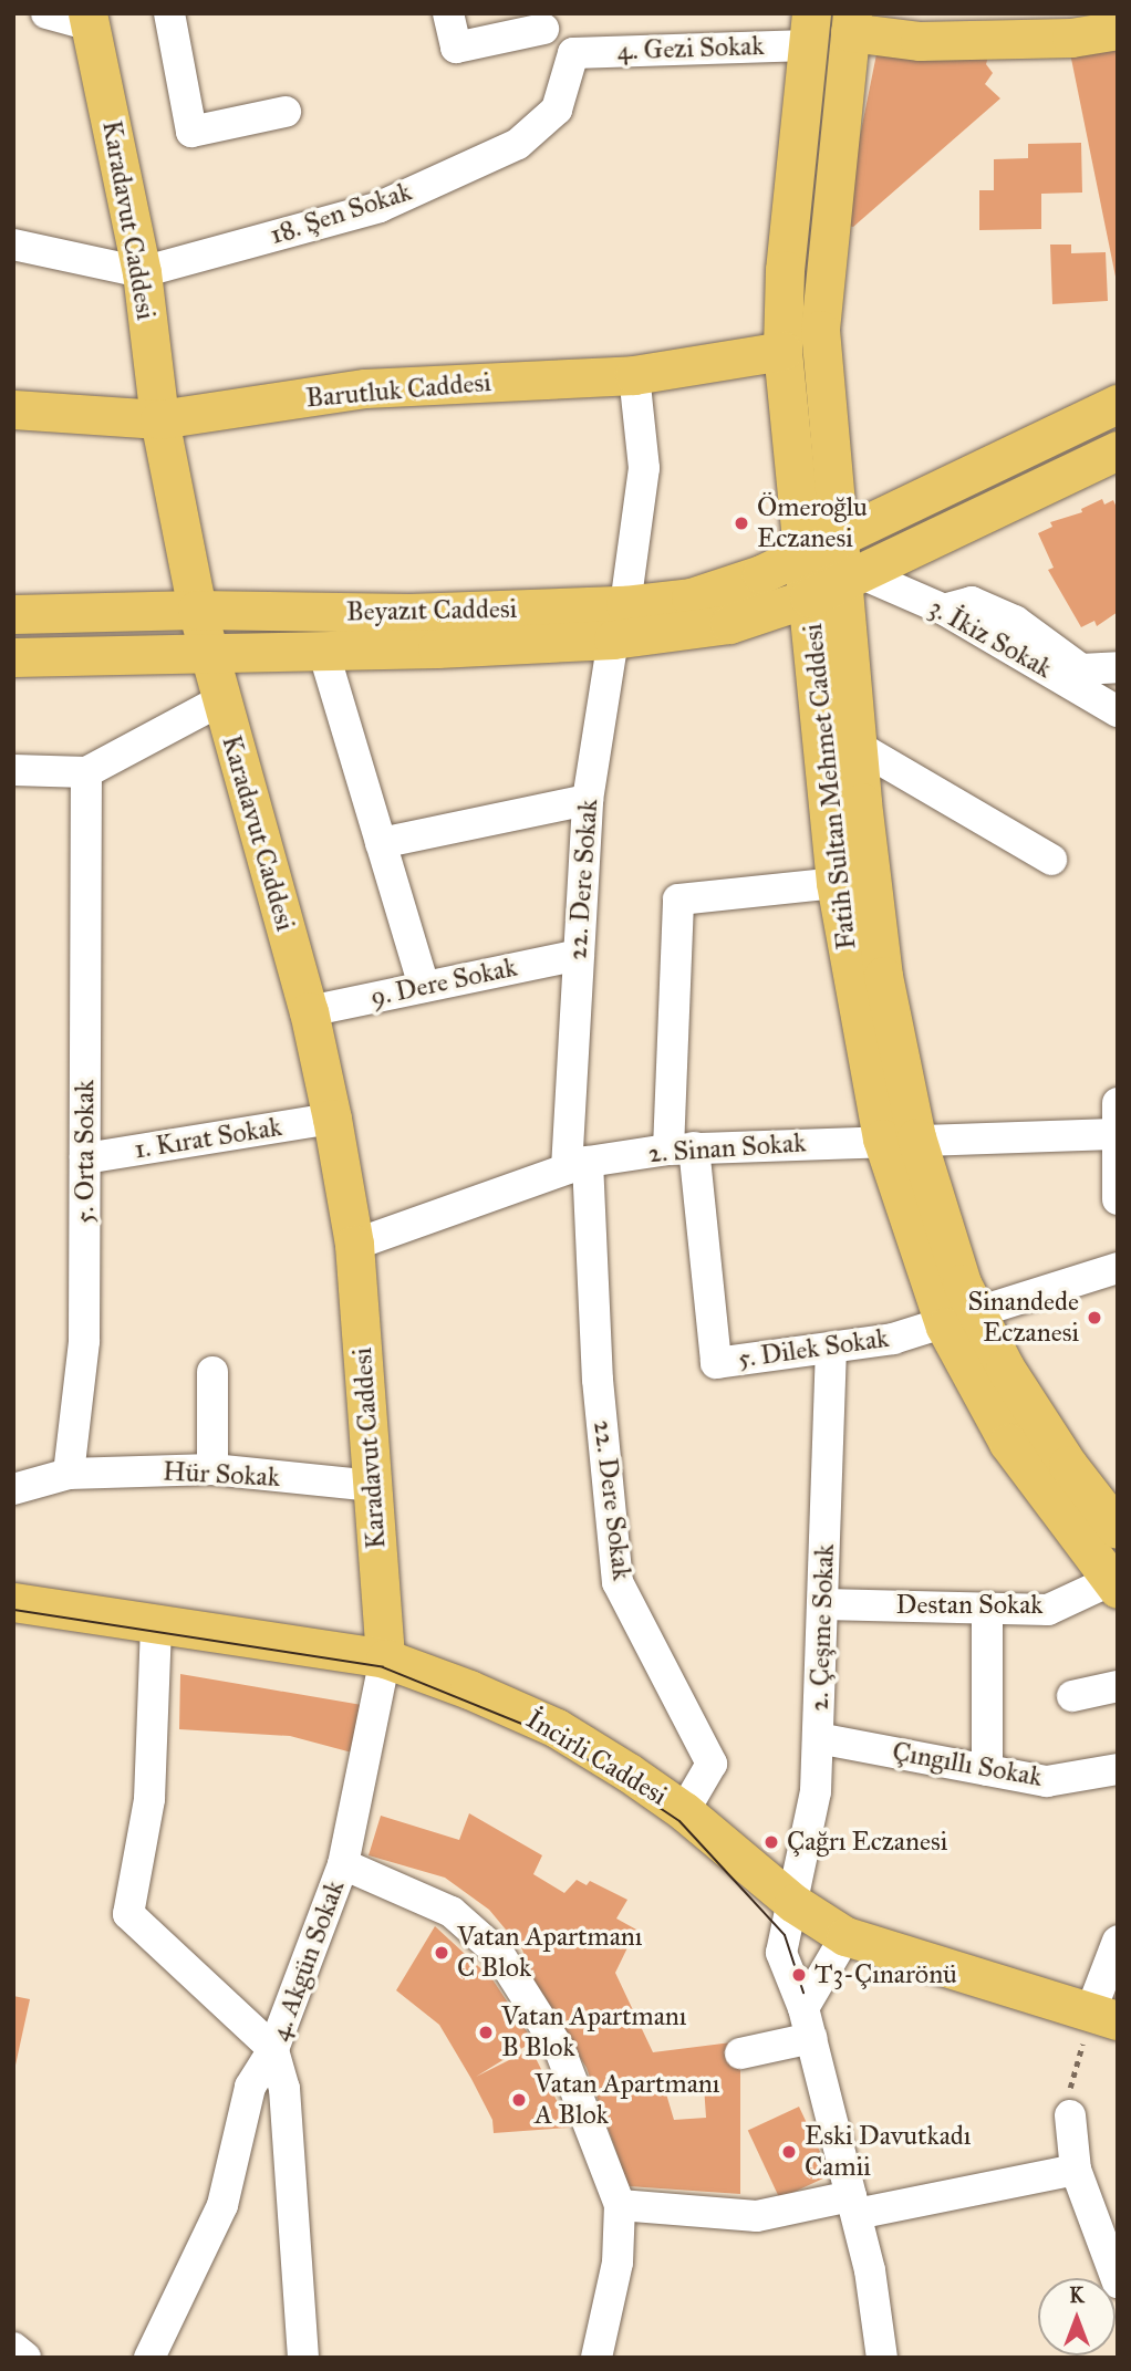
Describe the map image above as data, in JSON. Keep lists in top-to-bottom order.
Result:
{
  "streets": {
    "main road": [
      "Karadavut Caddesi",
      "Barutluk Caddesi",
      "Beyazıt Caddesi",
      "Fatih Sultan Mehmet Caddesi",
      "İncirli Caddesi"
    ],
    "street": [
      "4. Gezi Sokak",
      "18. Şen Sokak",
      "3. İkiz Sokak",
      "22. Dere Sokak",
      "9. Dere Sokak",
      "1. Kırat Sokak",
      "2. Sinan Sokak",
      "5. Orta Sokak",
      "5. Dilek Sokak",
      "Hür Sokak",
      "Destan Sokak",
      "2. Çeşme Sokak",
      "Çıngıllı Sokak",
      "4. Akgün Sokak"
    ]
  },
  "crossings": [
    ["4. Gezi Sokak", "18. Şen Sokak"],
    ["4. Gezi Sokak", "Fatih Sultan Mehmet Caddesi"],
    ["18. Şen Sokak", "Karadavut Caddesi"],
    ["Karadavut Caddesi", "Barutluk Caddesi"],
    ["Karadavut Caddesi", "Beyazıt Caddesi"],
    ["Karadavut Caddesi", "9. Dere Sokak"],
    ["Karadavut Caddesi", "1. Kırat Sokak"],
    ["Karadavut Caddesi", "2. Sinan Sokak"],
    ["Karadavut Caddesi", "Hür Sokak"],
    ["Karadavut Caddesi", "İncirli Caddesi"],
    ["Karadavut Caddesi", "4. Akgün Sokak"],
    ["Barutluk Caddesi", "Fatih Sultan Mehmet Caddesi"],
    ["Barutluk Caddesi", "22. Dere Sokak"],
    ["Beyazıt Caddesi", "3. İkiz Sokak"],
    ["Beyazıt Caddesi", "Fatih Sultan Mehmet Caddesi"],
    ["Beyazıt Caddesi", "22. Dere Sokak"],
    ["3. İkiz Sokak", "Fatih Sultan Mehmet Caddesi"],
    ["Fatih Sultan Mehmet Caddesi", "2. Sinan Sokak"],
    ["Fatih Sultan Mehmet Caddesi", "5. Dilek Sokak"],
    ["Fatih Sultan Mehmet Caddesi", "Destan Sokak"],
    ["22. Dere Sokak", "9. Dere Sokak"],
    ["22. Dere Sokak", "2. Sinan Sokak"],
    ["22. Dere Sokak", "İncirli Caddesi"],
    ["1. Kırat Sokak", "5. Orta Sokak"],
    ["2. Sinan Sokak", "5. Dilek Sokak"],
    ["5. Orta Sokak", "Hür Sokak"],
    ["5. Dilek Sokak", "2. Çeşme Sokak"],
    ["Destan Sokak", "2. Çeşme Sokak"],
    ["2. Çeşme Sokak", "İncirli Caddesi"],
    ["2. Çeşme Sokak", "Çıngıllı Sokak"],
    ["İncirli Caddesi", "4. Akgün Sokak"]
  ],
  "places": [
    "Ömeroğlu Eczanesi",
    "Sinandede Eczanesi",
    "Çağrı Eczanesi",
    "Vatan Apartmanı C Blok",
    "T3-Çınarönü",
    "Vatan Apartmanı B Blok",
    "Vatan Apartmanı A Blok",
    "Eski Davutkadı Camii"
  ],
  "north": "top"
}
